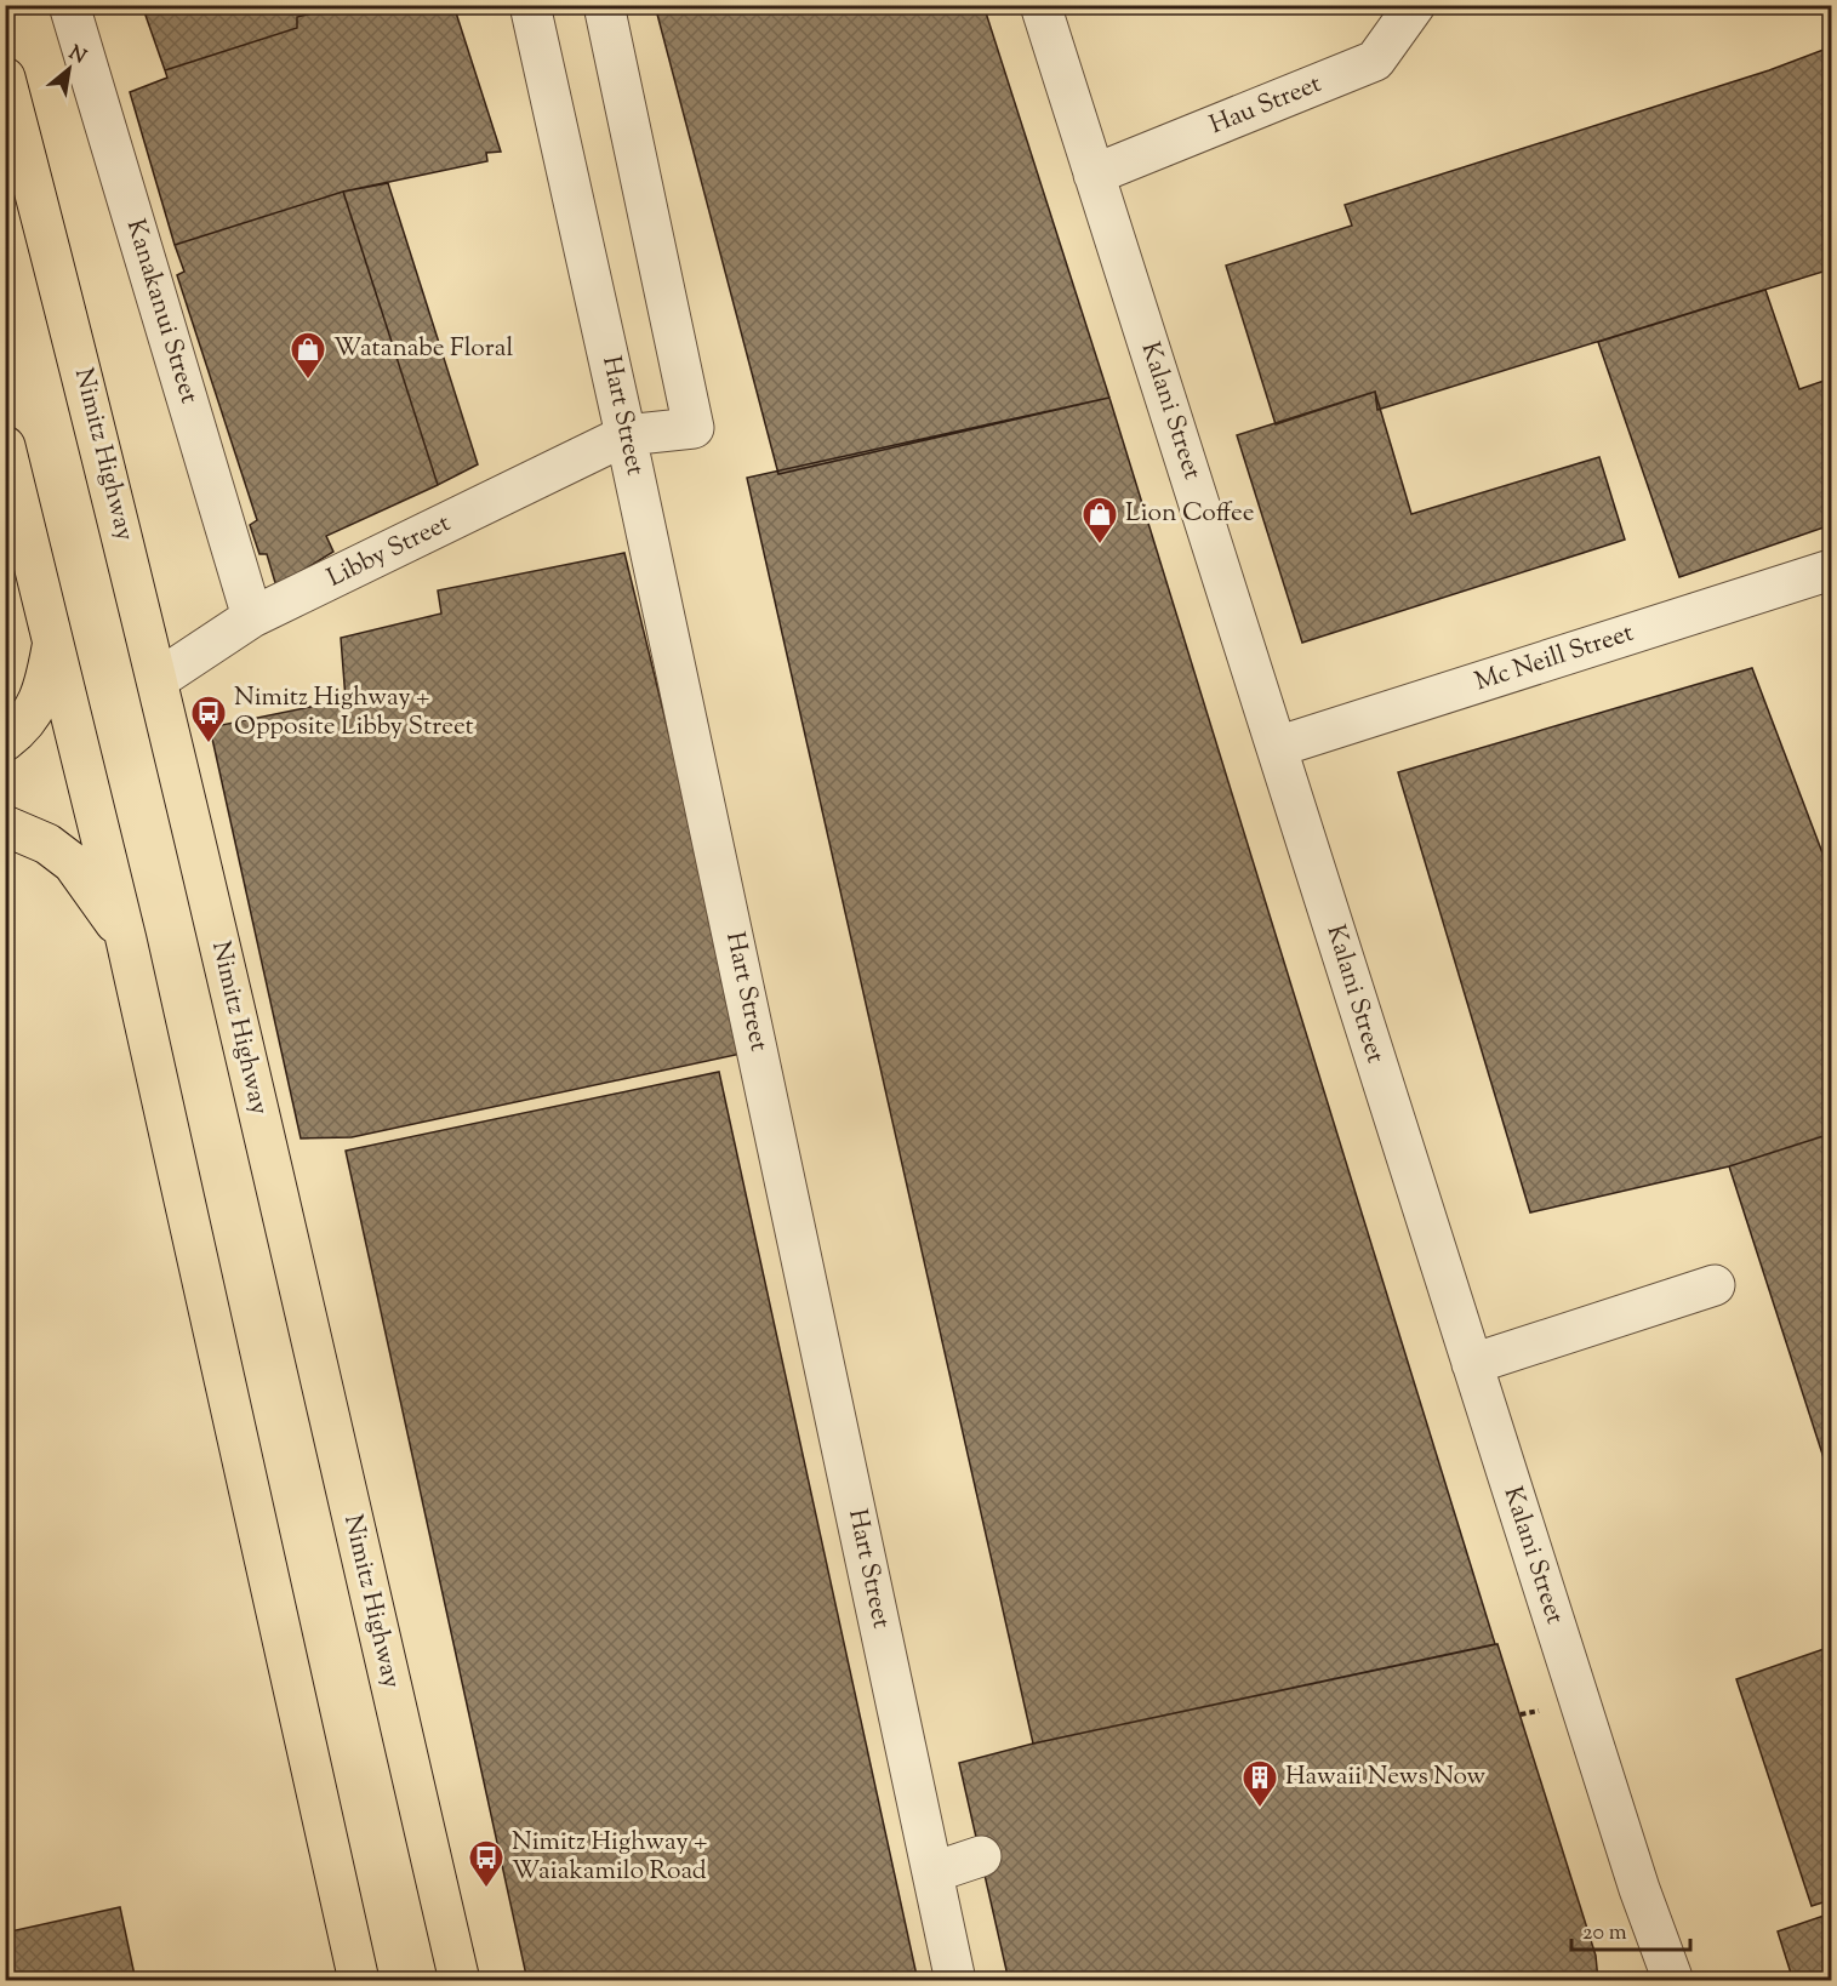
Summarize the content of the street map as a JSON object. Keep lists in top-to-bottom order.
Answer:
{
  "streets": {
    "main road": ["Nimitz Highway"],
    "street": [
      "Hau Street",
      "Kanakanui Street",
      "Kalani Street",
      "Hart Street",
      "Libby Street",
      "Mc Neill Street"
    ]
  },
  "crossings": [
    ["Hau Street", "Kalani Street"],
    ["Kanakanui Street", "Libby Street"],
    ["Kalani Street", "Mc Neill Street"],
    ["Hart Street", "Libby Street"],
    ["Nimitz Highway", "Libby Street"]
  ],
  "places": {
    "shop": ["Watanabe Floral", "Lion Coffee"],
    "bus stop": ["Nimitz Highway + Opposite Libby Street", "Nimitz Highway + Waiakamilo Road"],
    "building": ["Hawaii News Now"]
  },
  "scale_bar": "20 m",
  "north": "top right"
}
